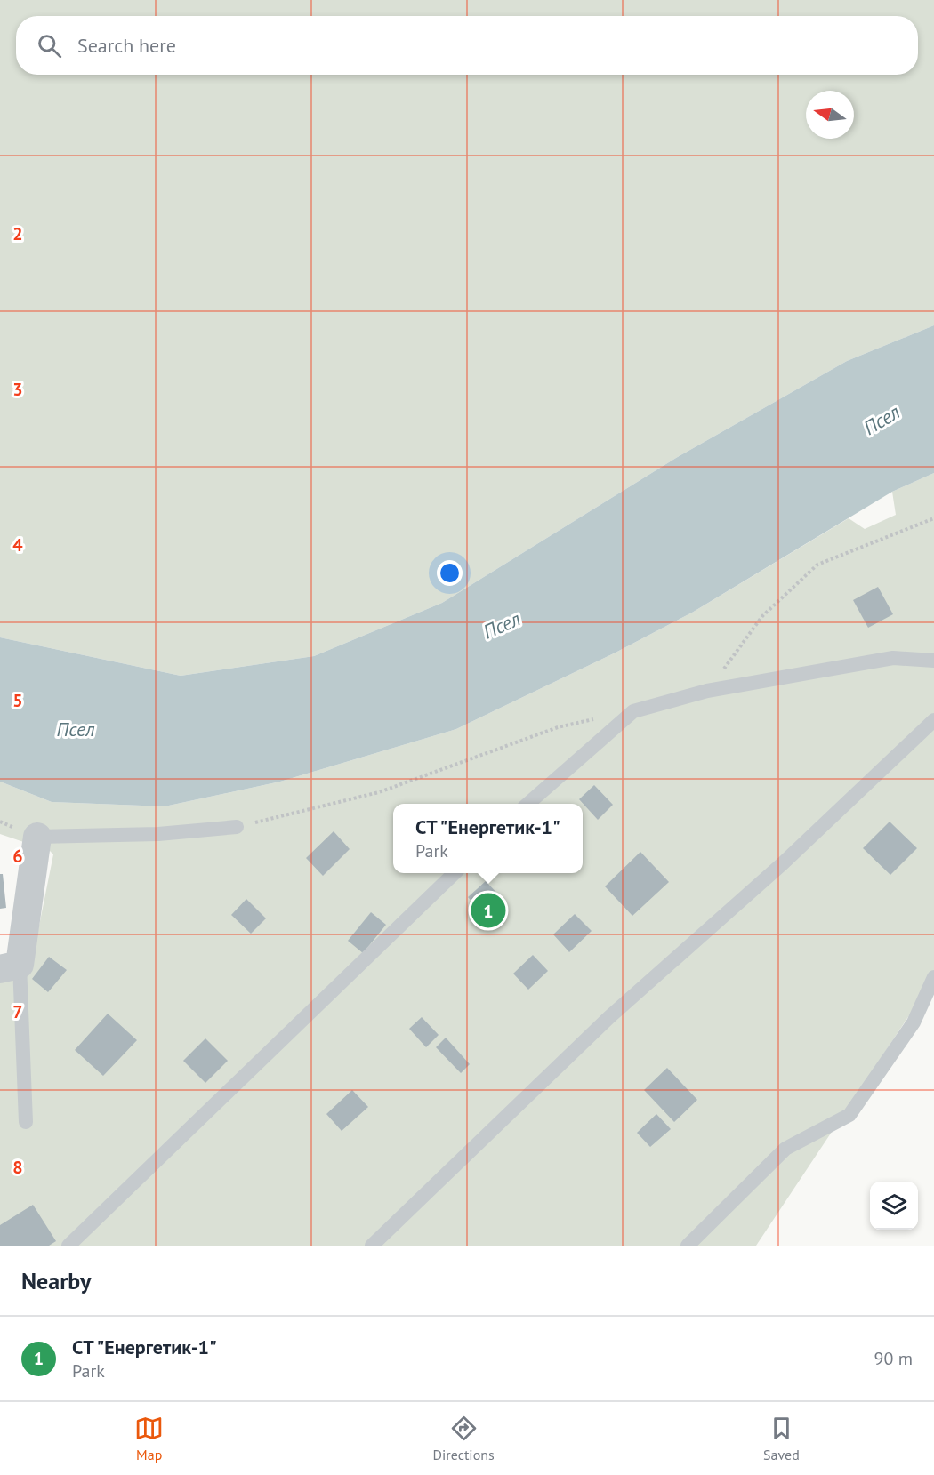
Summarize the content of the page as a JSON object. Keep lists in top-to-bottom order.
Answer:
{
  "water": ["Псел"],
  "north": "left",
  "page": {
    "search": "Search here",
    "popup": ["СТ \"Енергетик-1\"", "Park"],
    "pins": "1",
    "heading": "Nearby",
    "list": [
      {
        "mark": "1",
        "name": "СТ \"Енергетик-1\"",
        "note": "Park",
        "value": "90 m"
      }
    ],
    "nav": ["Map", "Directions", "Saved"]
  },
  "grid": {
    "rows": [
      "2",
      "3",
      "4",
      "5",
      "6",
      "7",
      "8"
    ]
  }
}
